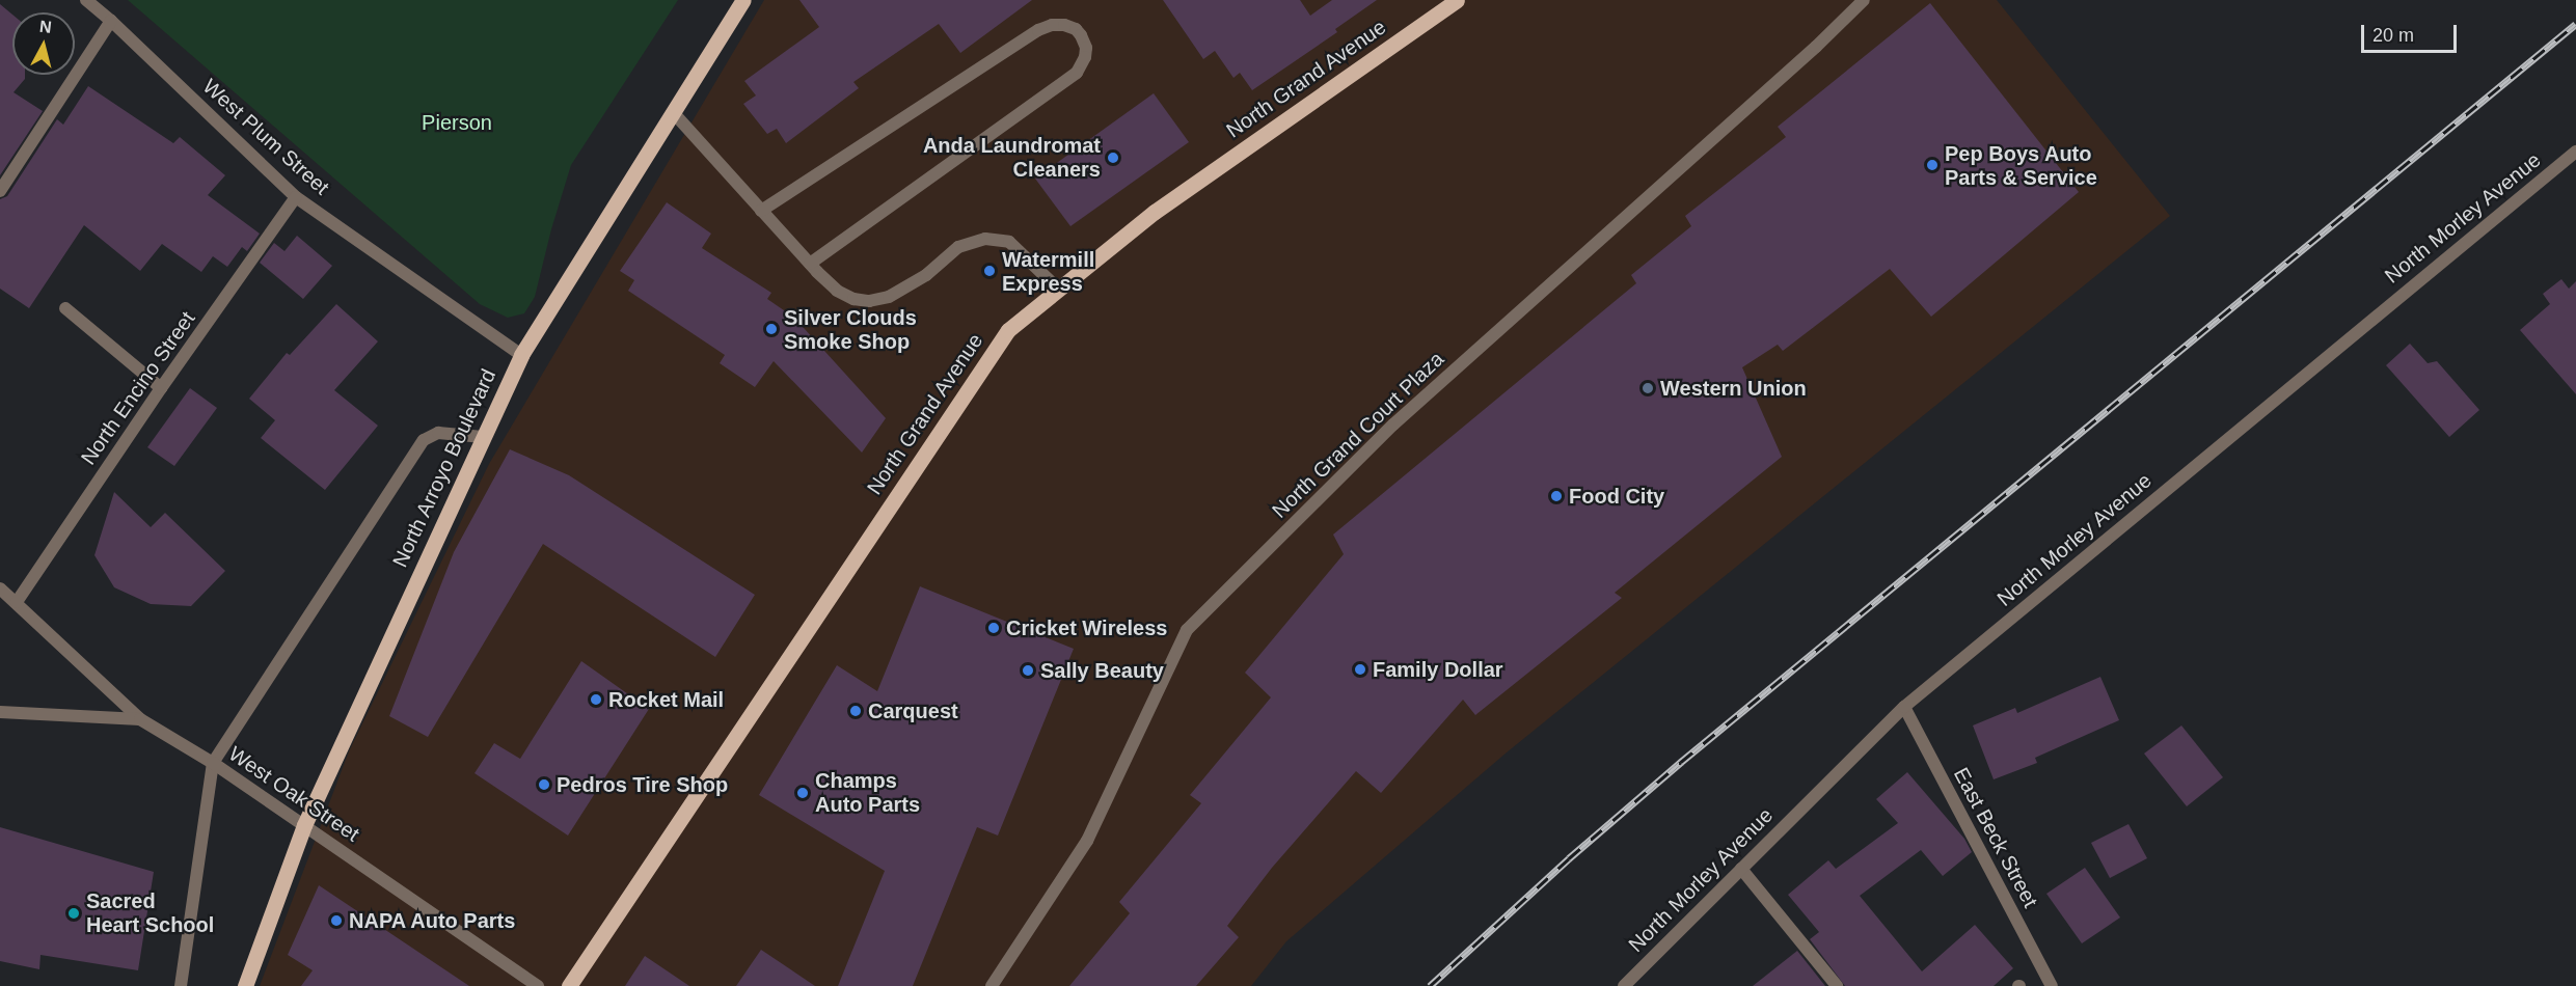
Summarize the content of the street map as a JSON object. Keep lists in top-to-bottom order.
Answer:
{
  "streets": {
    "main road": ["North Grand Avenue", "North Arroyo Boulevard"],
    "street": [
      "West Plum Street",
      "North Morley Avenue",
      "North Encino Street",
      "North Grand Court Plaza",
      "West Oak Street",
      "East Beck Street"
    ]
  },
  "crossings": [
    ["West Plum Street", "North Encino Street"],
    ["West Plum Street", "North Arroyo Boulevard"],
    ["North Morley Avenue", "East Beck Street"],
    ["North Arroyo Boulevard", "West Oak Street"]
  ],
  "parks": ["Pierson"],
  "places": [
    "Anda Laundromat Cleaners",
    "Pep Boys Auto Parts & Service",
    "Watermill Express",
    "Silver Clouds Smoke Shop",
    "Western Union",
    "Food City",
    "Cricket Wireless",
    "Family Dollar",
    "Sally Beauty",
    "Rocket Mail",
    "Carquest",
    "Pedros Tire Shop",
    "Champs Auto Parts",
    "Sacred Heart School",
    "NAPA Auto Parts"
  ],
  "scale_bar": "20 m",
  "north": "top"
}
